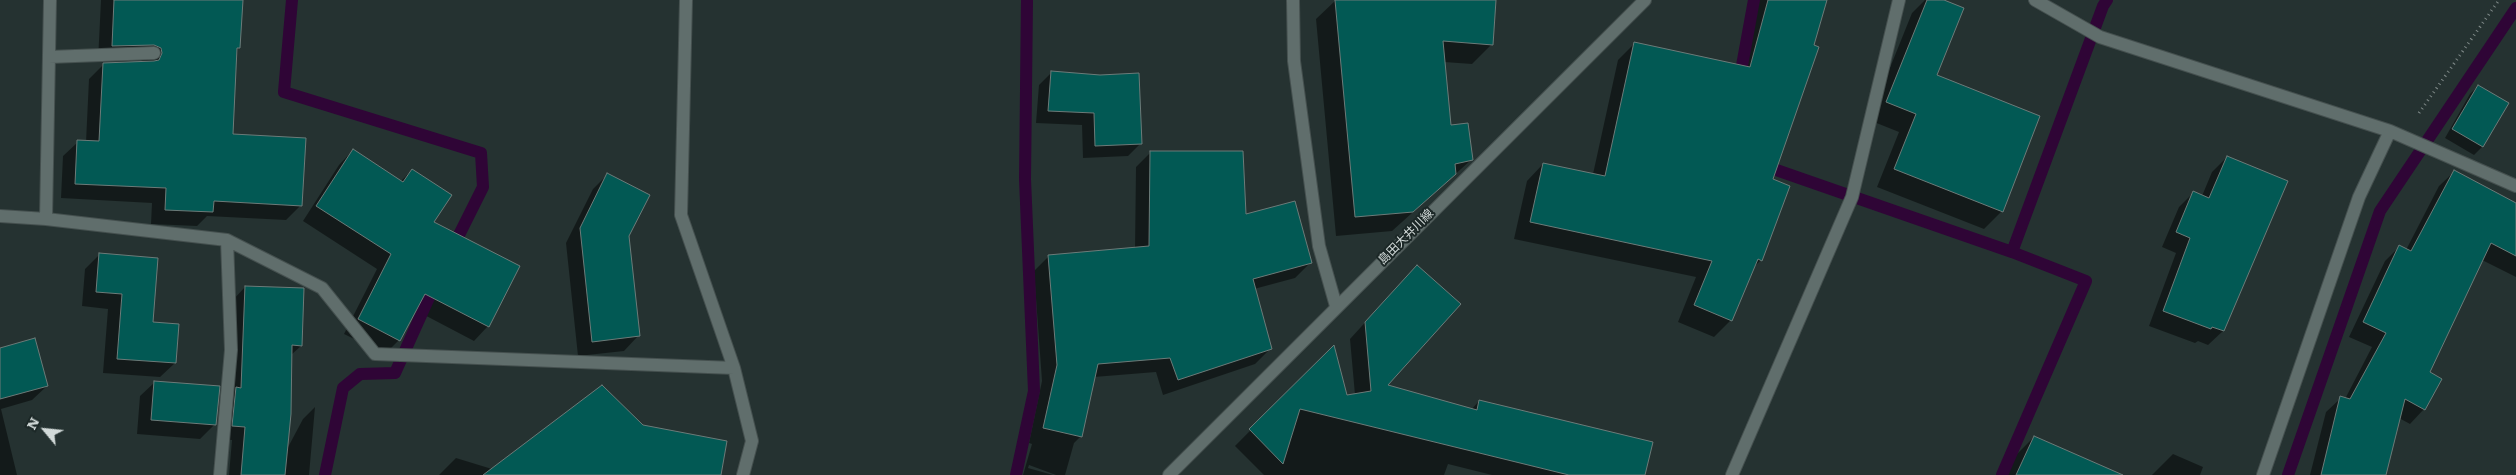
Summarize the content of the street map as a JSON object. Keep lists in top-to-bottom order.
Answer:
{
  "streets": {
    "street": ["島田大井川線"]
  },
  "north": "top left"
}
